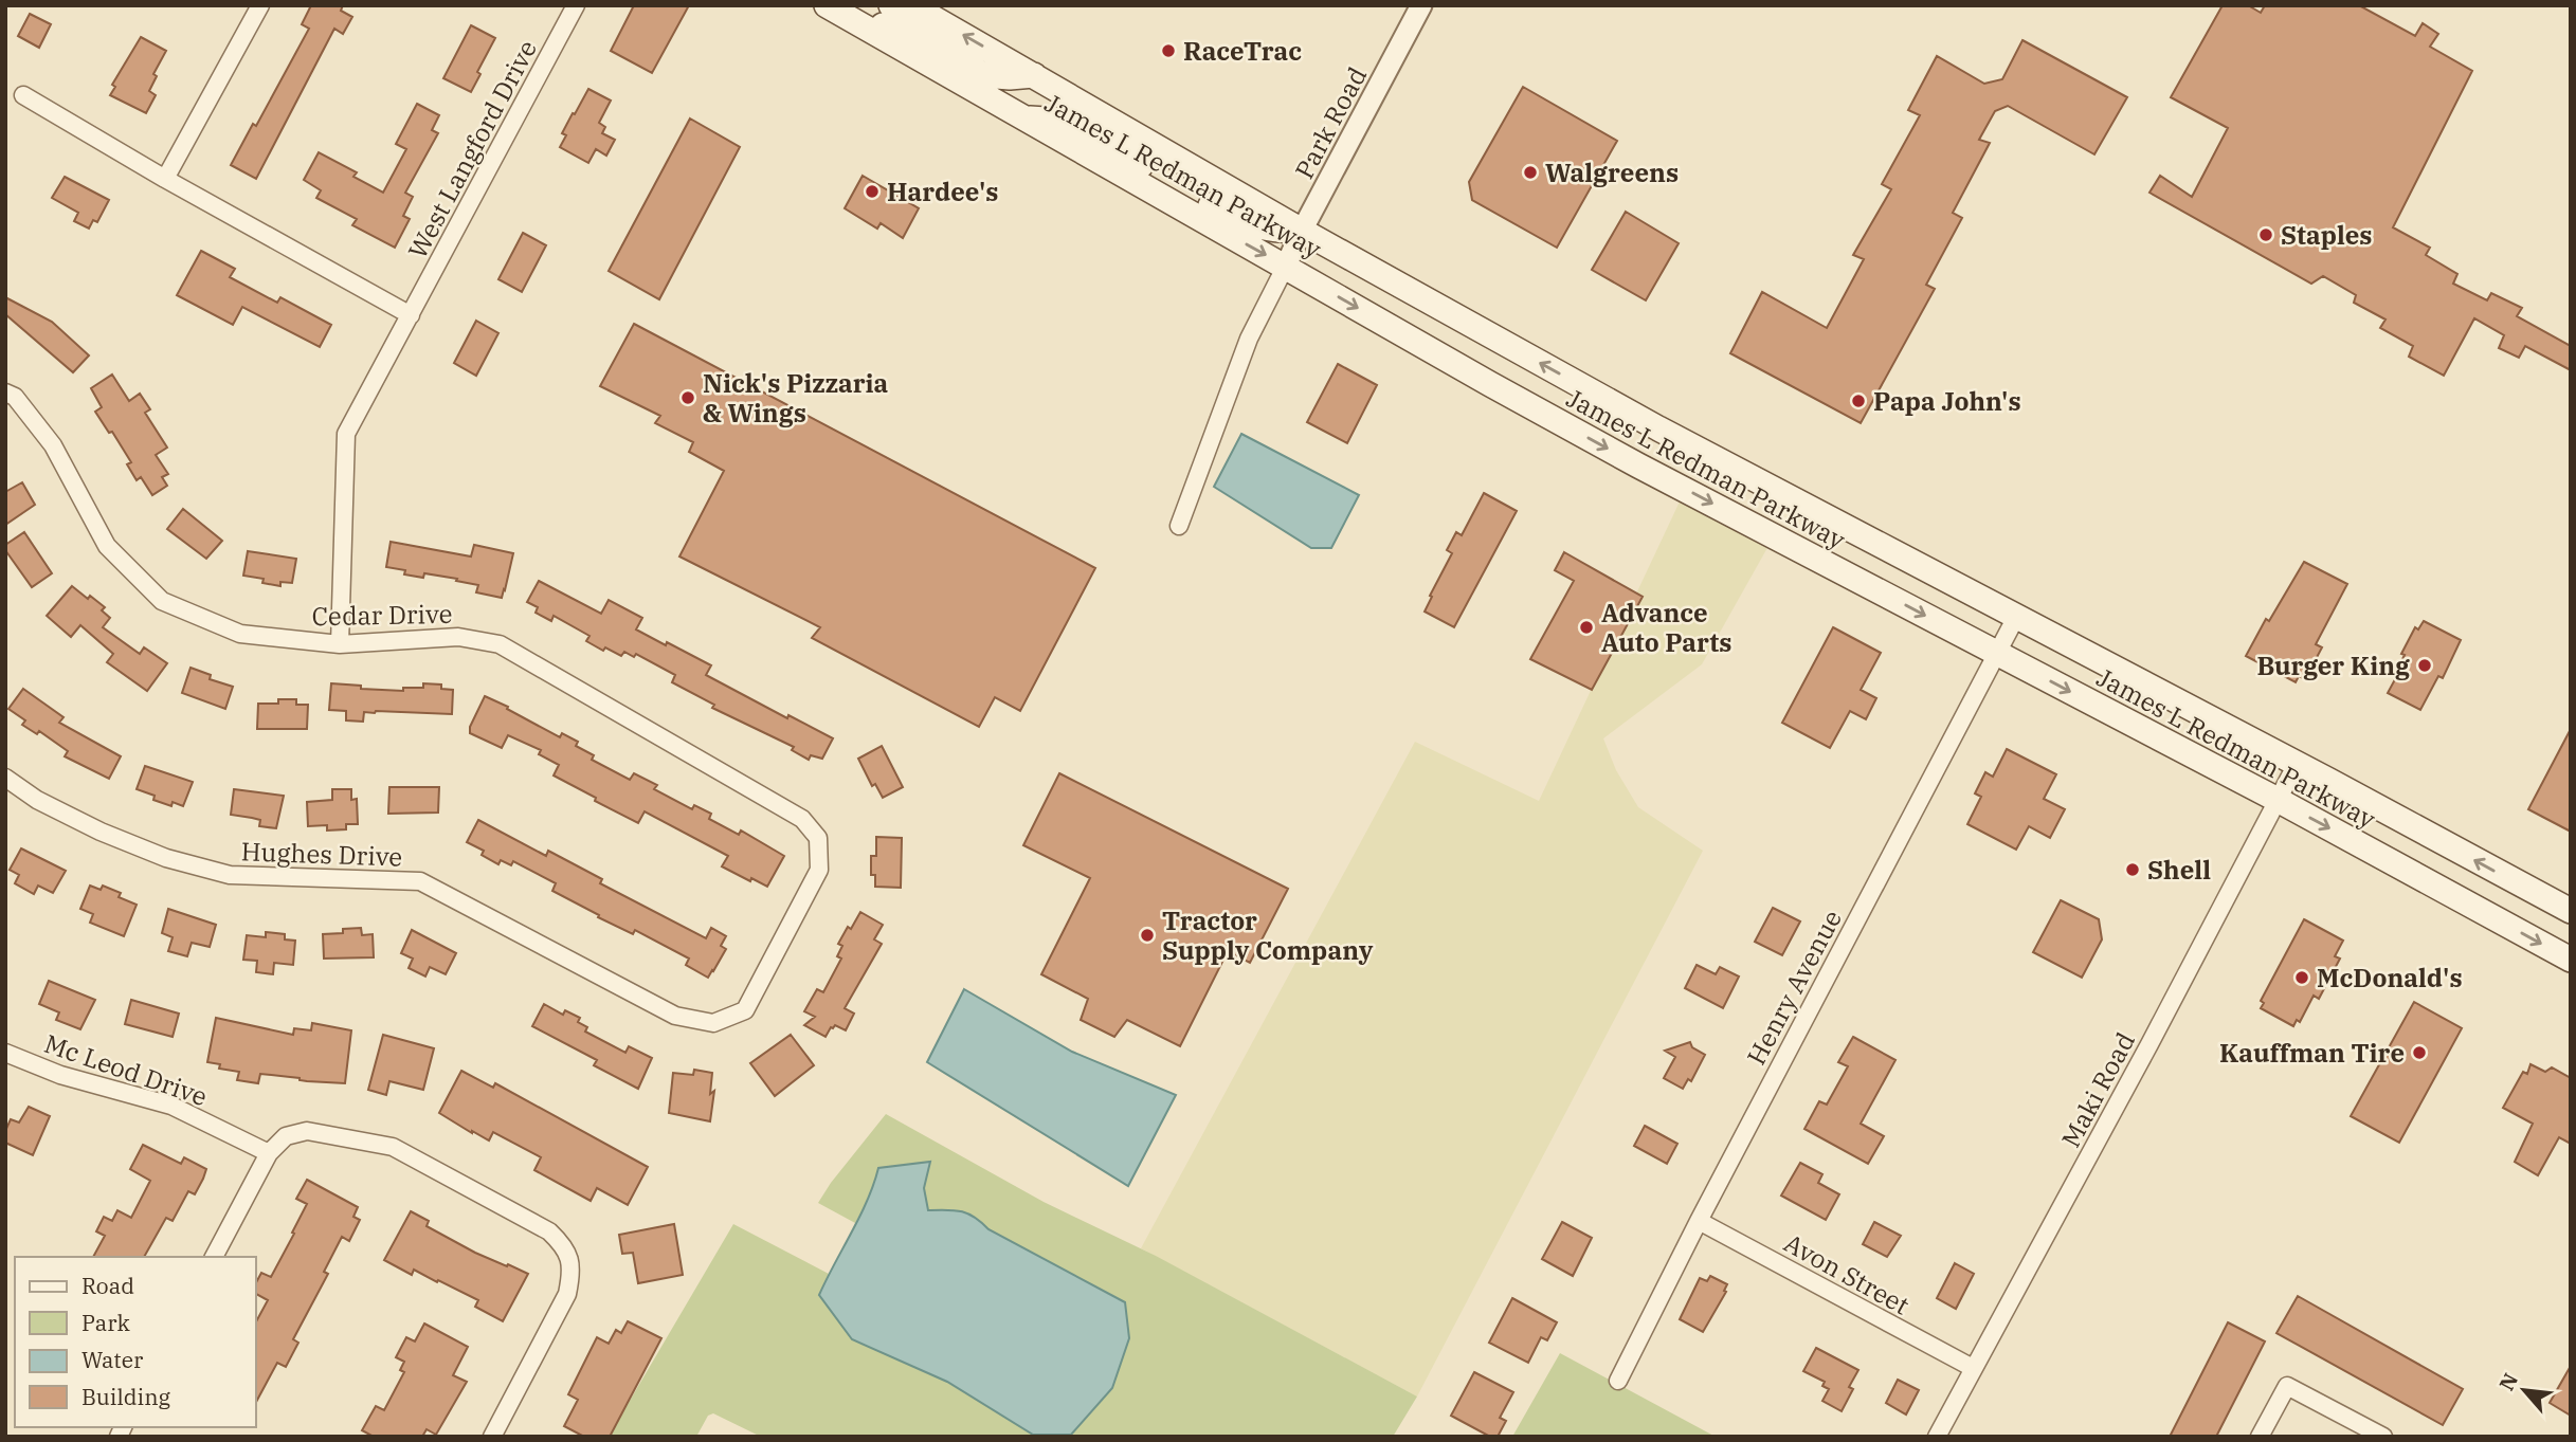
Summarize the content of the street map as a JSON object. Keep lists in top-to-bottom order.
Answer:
{
  "streets": {
    "main road": ["James L Redman Parkway"],
    "street": [
      "Park Road",
      "West Langford Drive",
      "Cedar Drive",
      "Hughes Drive",
      "Henry Avenue",
      "Mc Leod Drive",
      "Maki Road",
      "Avon Street"
    ]
  },
  "crossings": [
    ["Park Road", "James L Redman Parkway"],
    ["West Langford Drive", "Cedar Drive"],
    ["James L Redman Parkway", "Henry Avenue"],
    ["James L Redman Parkway", "Maki Road"],
    ["Cedar Drive", "Hughes Drive"],
    ["Henry Avenue", "Avon Street"],
    ["Maki Road", "Avon Street"]
  ],
  "places": [
    "RaceTrac",
    "Walgreens",
    "Hardee's",
    "Staples",
    "Nick's Pizzaria & Wings",
    "Papa John's",
    "Advance Auto Parts",
    "Burger King",
    "Shell",
    "Tractor Supply Company",
    "McDonald's",
    "Kauffman Tire"
  ],
  "legend": [
    "Road",
    "Park",
    "Water",
    "Building"
  ],
  "north": "top left"
}
